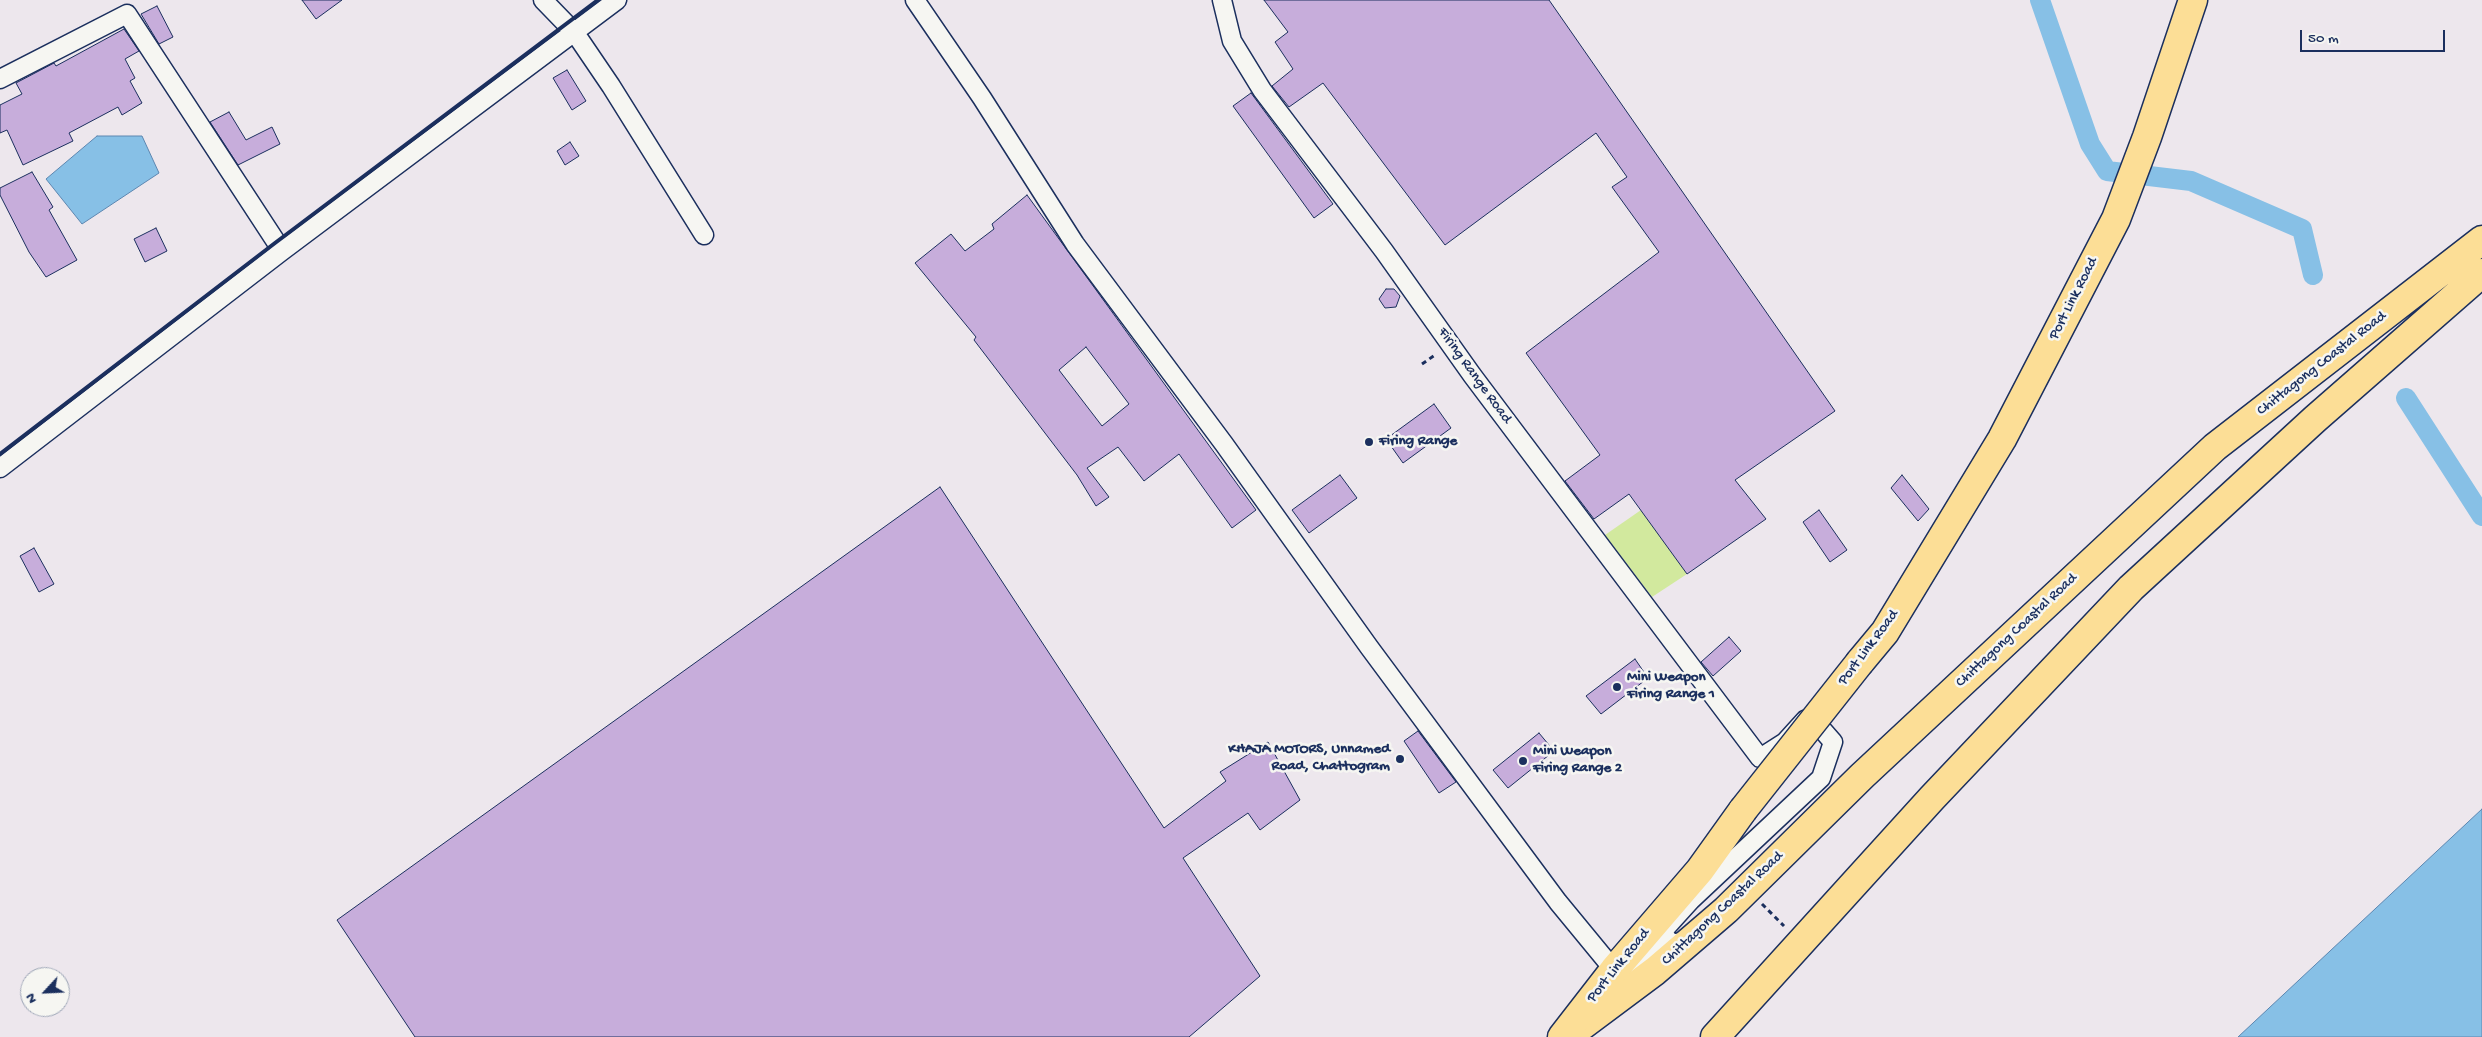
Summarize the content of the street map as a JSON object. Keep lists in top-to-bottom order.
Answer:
{
  "streets": {
    "main road": ["Port Link Road", "Chittagong Coastal Road"],
    "street": ["Firing Range Road"]
  },
  "crossings": [
    ["Port Link Road", "Chittagong Coastal Road"]
  ],
  "places": [
    "Firing Range",
    "Mini Weapon Firing Range 1",
    "KHAJA MOTORS, Unnamed Road, Chattogram",
    "Mini Weapon Firing Range 2"
  ],
  "scale_bar": "50 m",
  "north": "bottom left"
}
